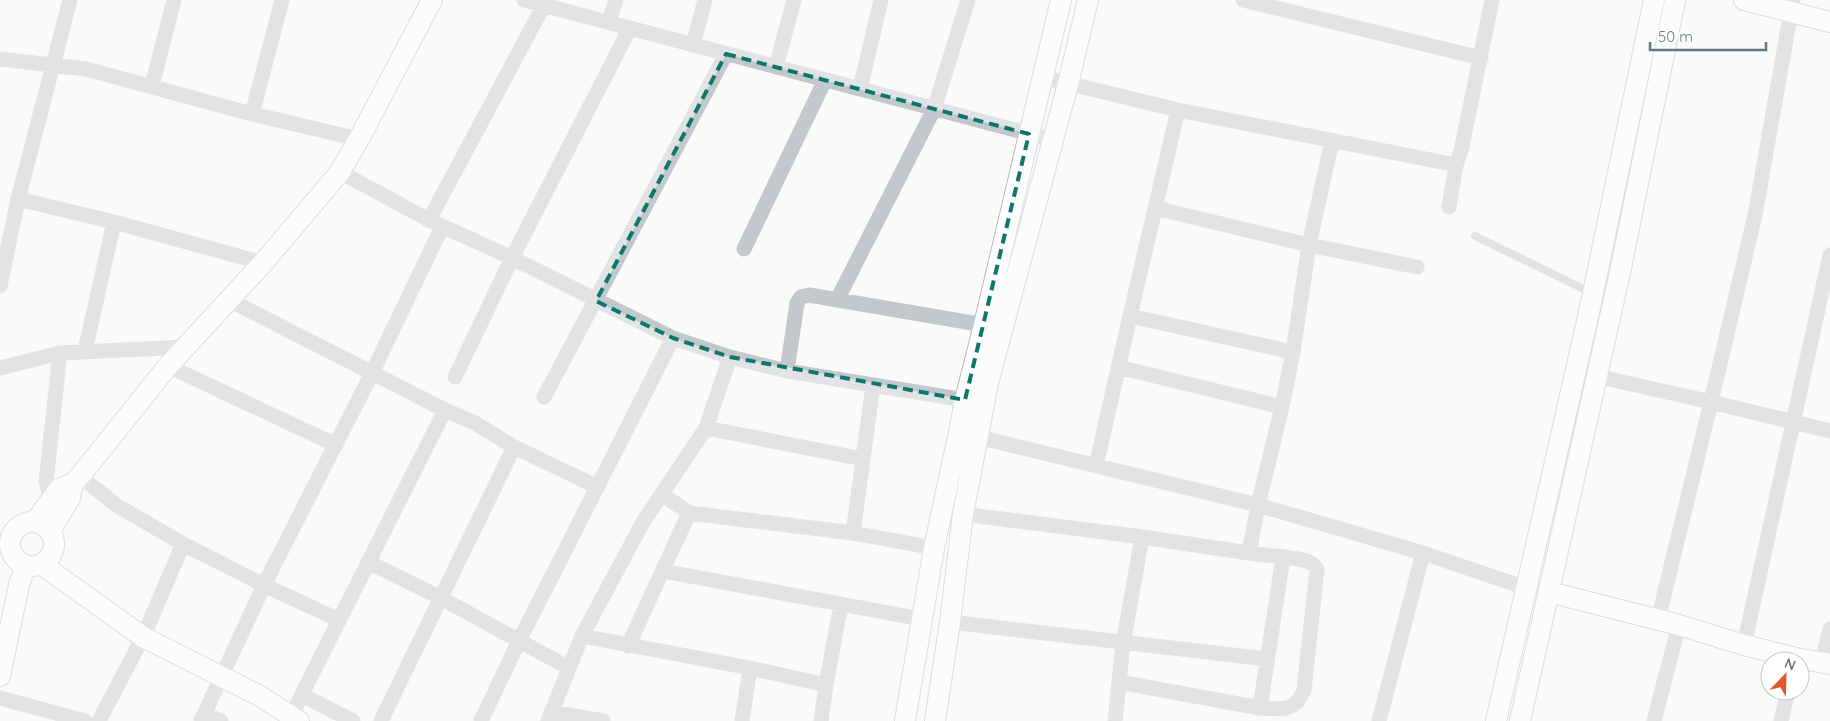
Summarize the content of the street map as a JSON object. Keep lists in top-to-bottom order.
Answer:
{
  "scale_bar": "50 m",
  "north": "top right"
}
